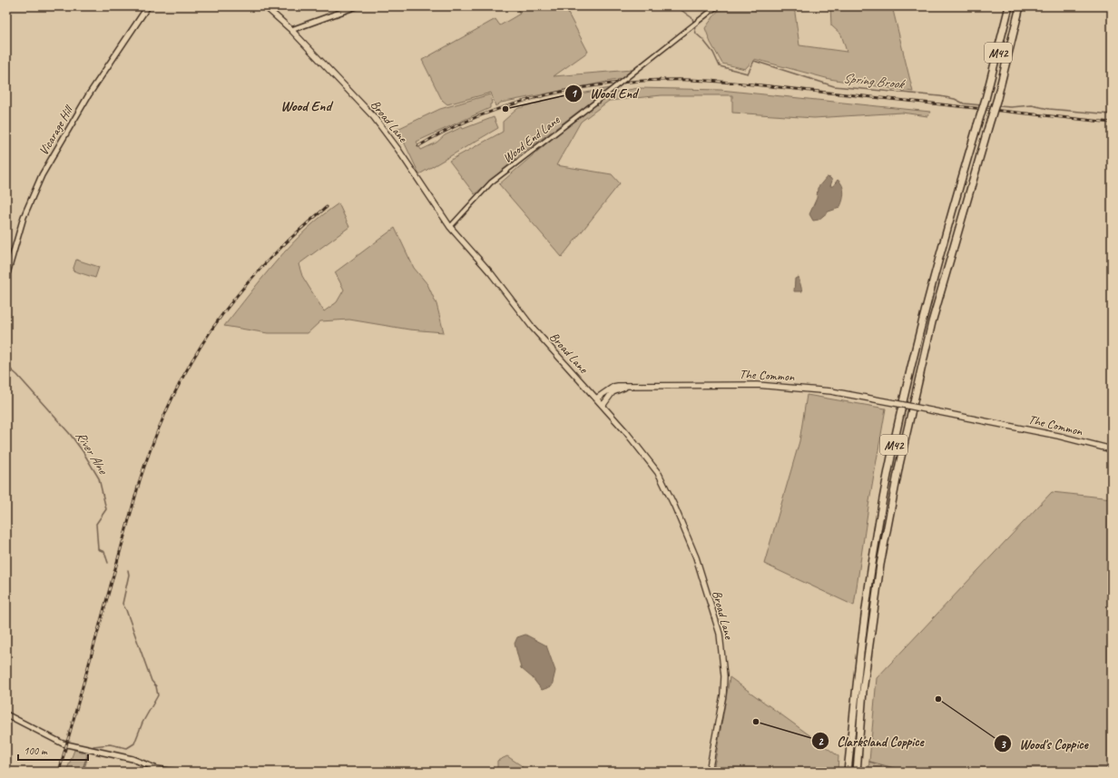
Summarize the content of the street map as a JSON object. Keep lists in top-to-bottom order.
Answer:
{
  "streets": {
    "highway": ["M42"],
    "main road": ["Broad Lane", "The Common"],
    "street": ["Vicarage Hill", "Wood End Lane"]
  },
  "crossings": [
    ["Broad Lane", "Wood End Lane"],
    ["Broad Lane", "The Common"]
  ],
  "districts": ["Wood End"],
  "water": ["Spring Brook", "River Alne"],
  "places": ["Wood End", "Wood's Coppice", "Clarksland Coppice"],
  "scale_bar": "100 m"
}
